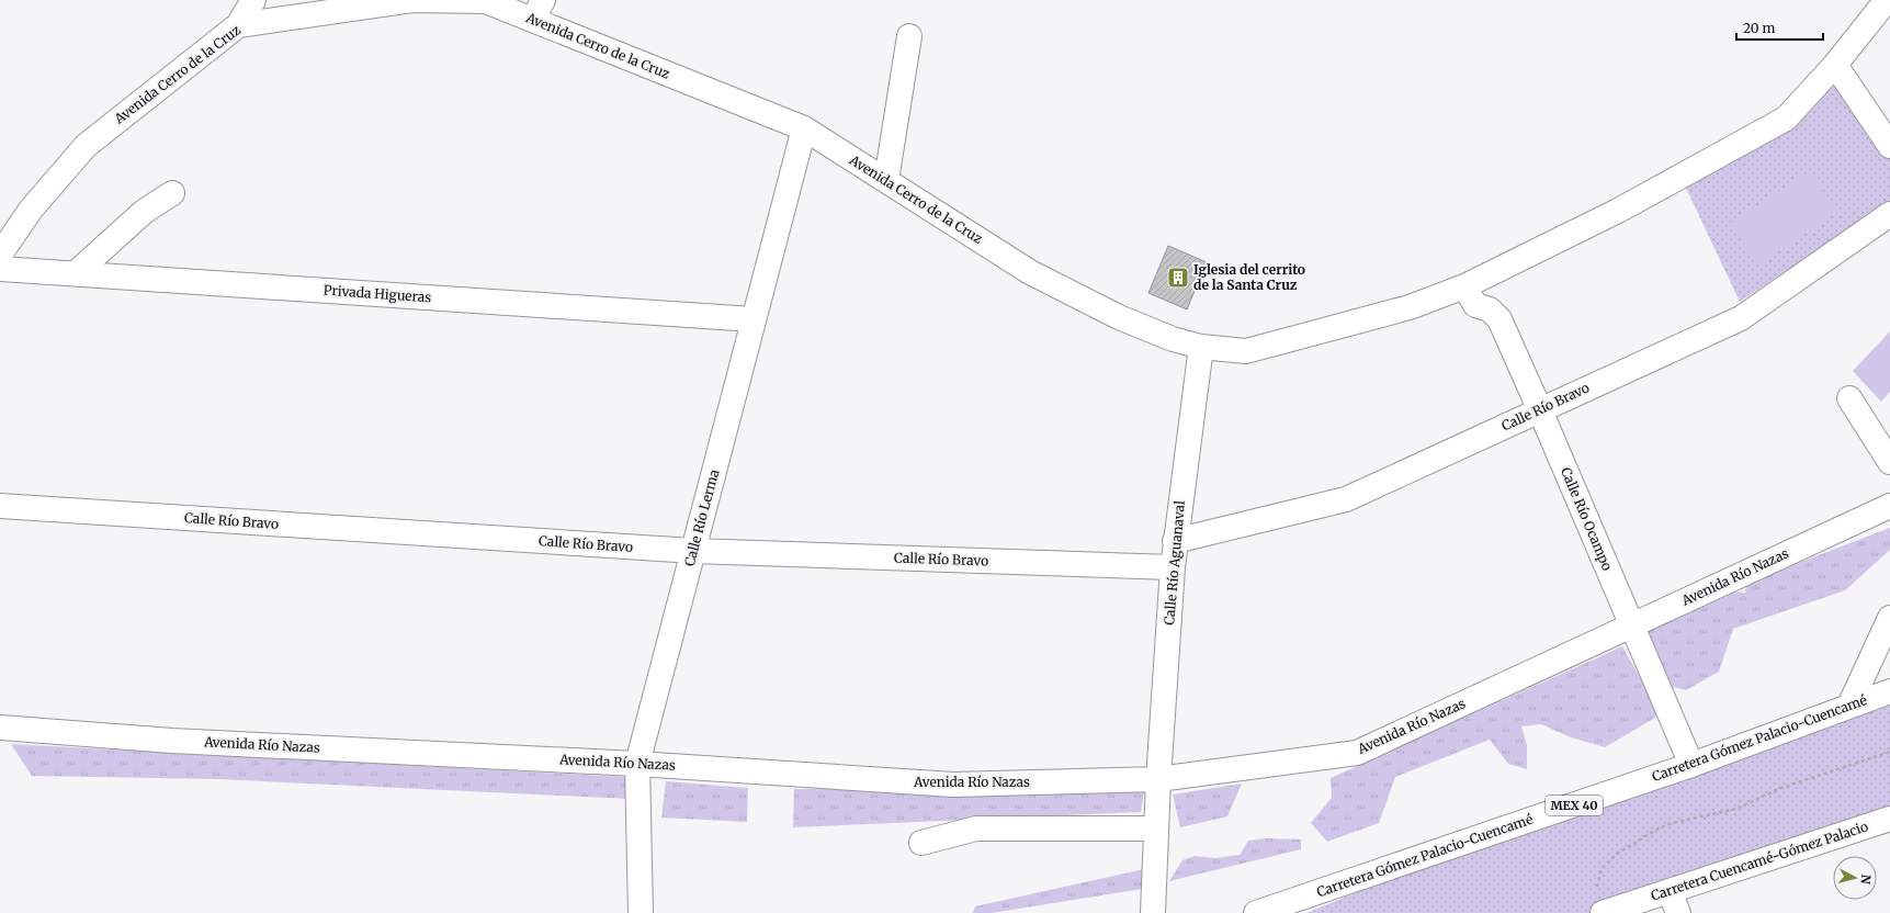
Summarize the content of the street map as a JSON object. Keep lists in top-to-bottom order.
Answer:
{
  "streets": {
    "main road": [
      "Avenida Cerro de la Cruz",
      "Privada Higueras",
      "Calle Río Bravo",
      "Calle Río Lerma",
      "Calle Río Ocampo",
      "Calle Río Aguanaval",
      "Avenida Río Nazas",
      "Carretera Gómez Palacio-Cuencamé",
      "MEX 40",
      "Carretera Cuencamé-Gómez Palacio"
    ]
  },
  "crossings": [
    ["Avenida Cerro de la Cruz", "Calle Río Lerma"],
    ["Avenida Cerro de la Cruz", "Calle Río Ocampo"],
    ["Avenida Cerro de la Cruz", "Calle Río Aguanaval"],
    ["Privada Higueras", "Calle Río Lerma"],
    ["Calle Río Bravo", "Calle Río Lerma"],
    ["Calle Río Bravo", "Calle Río Ocampo"],
    ["Calle Río Bravo", "Calle Río Aguanaval"],
    ["Calle Río Lerma", "Avenida Río Nazas"],
    ["Calle Río Ocampo", "Avenida Río Nazas"],
    ["Calle Río Ocampo", "Carretera Gómez Palacio-Cuencamé"],
    ["Calle Río Aguanaval", "Avenida Río Nazas"]
  ],
  "places": {
    "building": ["Iglesia del cerrito de la Santa Cruz"]
  },
  "scale_bar": "20 m",
  "north": "right"
}
